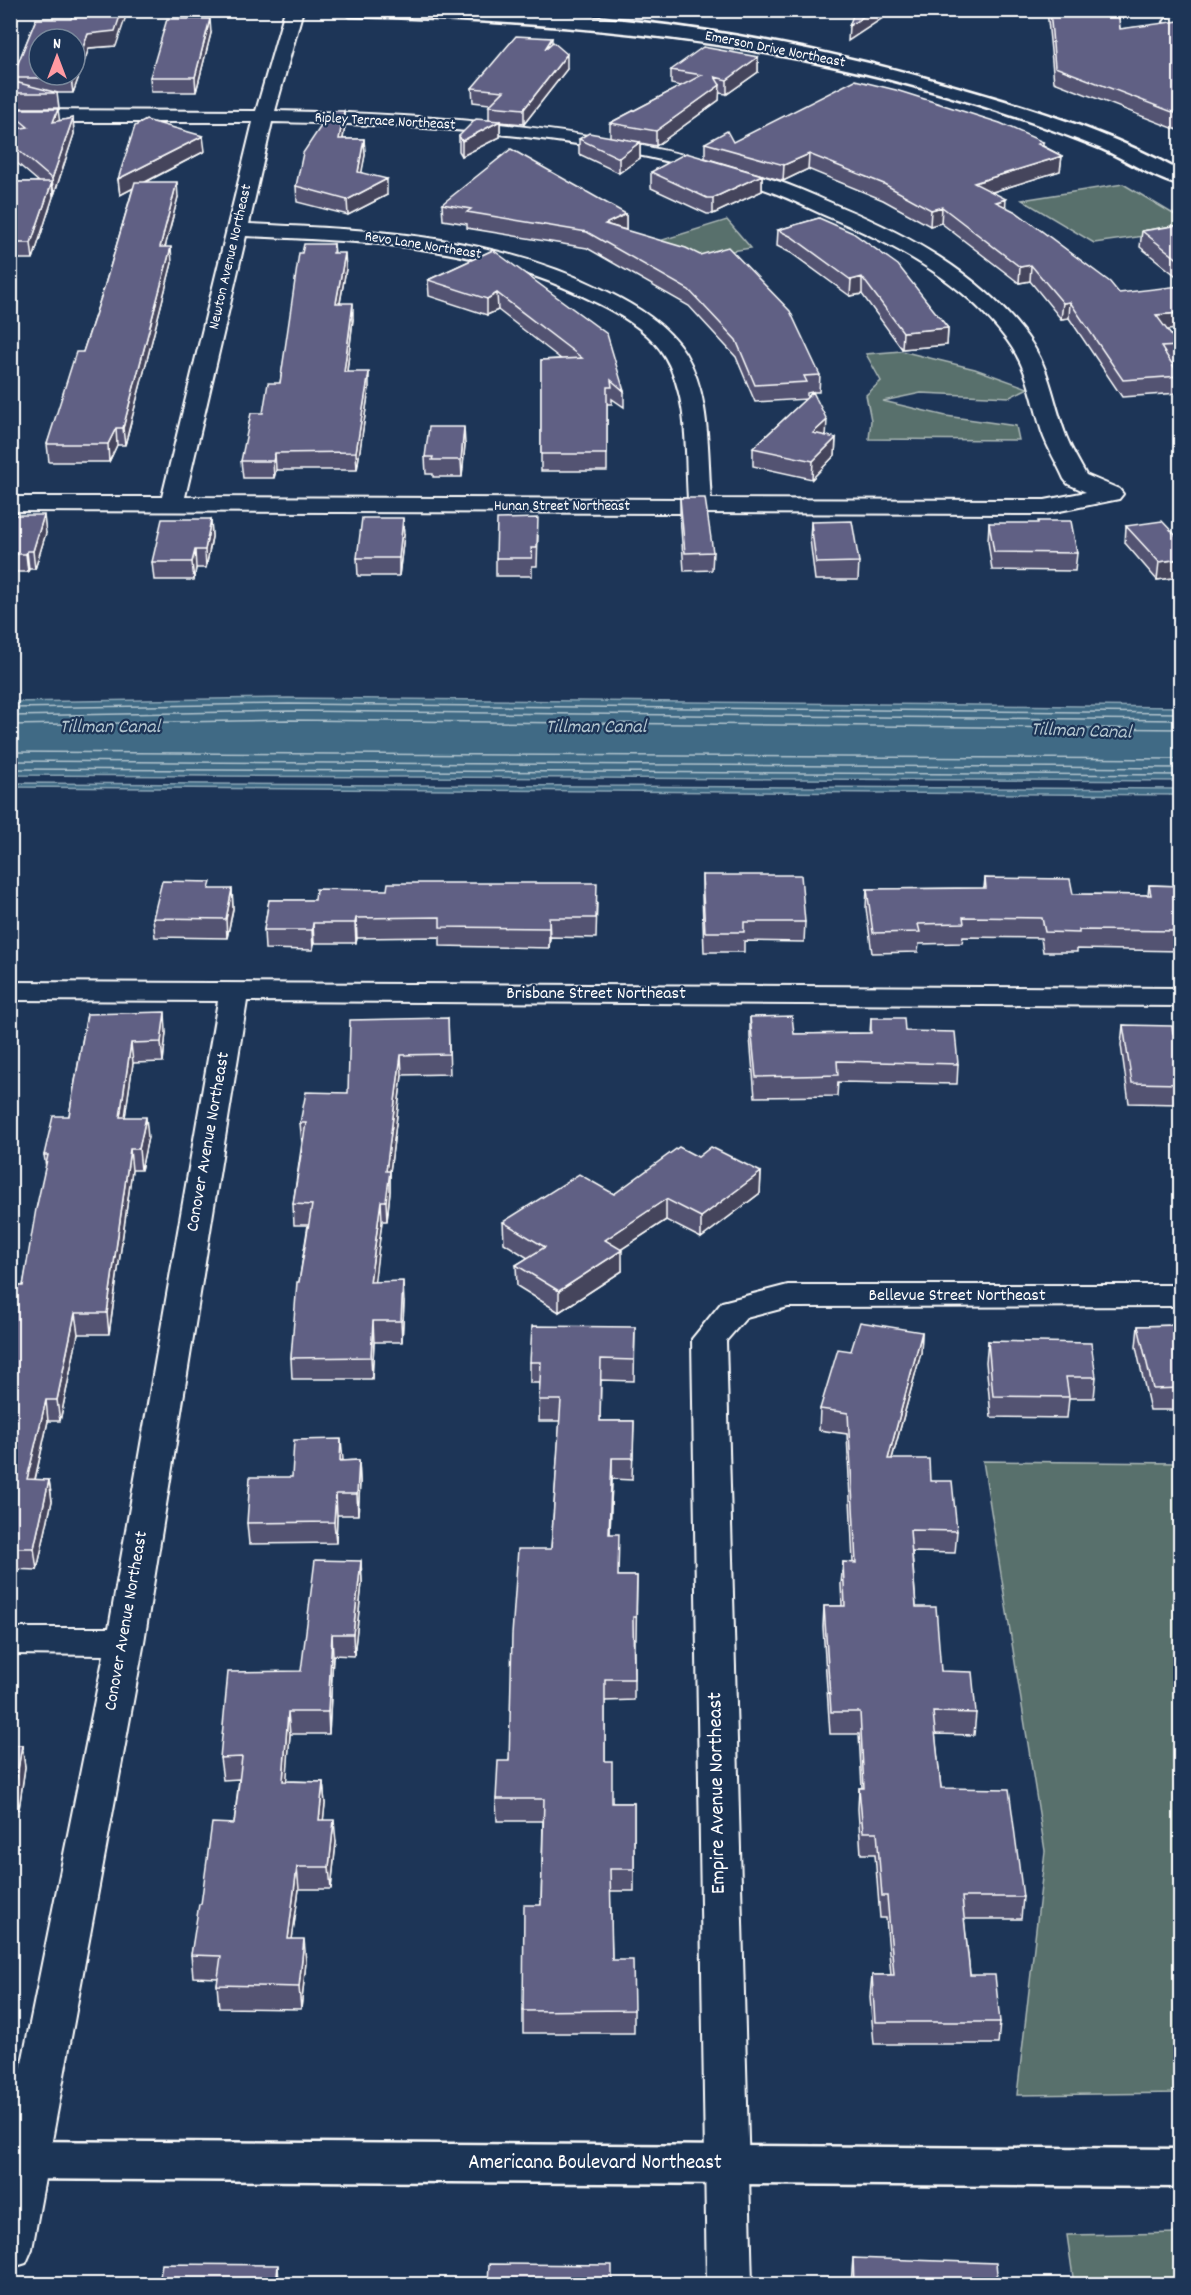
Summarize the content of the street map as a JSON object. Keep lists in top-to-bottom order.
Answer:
{
  "streets": {
    "street": [
      "Emerson Drive Northeast",
      "Ripley Terrace Northeast",
      "Revo Lane Northeast",
      "Newton Avenue Northeast",
      "Hunan Street Northeast",
      "Brisbane Street Northeast",
      "Conover Avenue Northeast",
      "Bellevue Street Northeast",
      "Empire Avenue Northeast",
      "Americana Boulevard Northeast"
    ]
  },
  "crossings": [
    ["Ripley Terrace Northeast", "Newton Avenue Northeast"],
    ["Ripley Terrace Northeast", "Hunan Street Northeast"],
    ["Revo Lane Northeast", "Newton Avenue Northeast"],
    ["Revo Lane Northeast", "Hunan Street Northeast"],
    ["Newton Avenue Northeast", "Hunan Street Northeast"],
    ["Brisbane Street Northeast", "Conover Avenue Northeast"],
    ["Conover Avenue Northeast", "Americana Boulevard Northeast"],
    ["Bellevue Street Northeast", "Empire Avenue Northeast"],
    ["Empire Avenue Northeast", "Americana Boulevard Northeast"]
  ],
  "water": ["Tillman Canal"],
  "north": "top"
}
